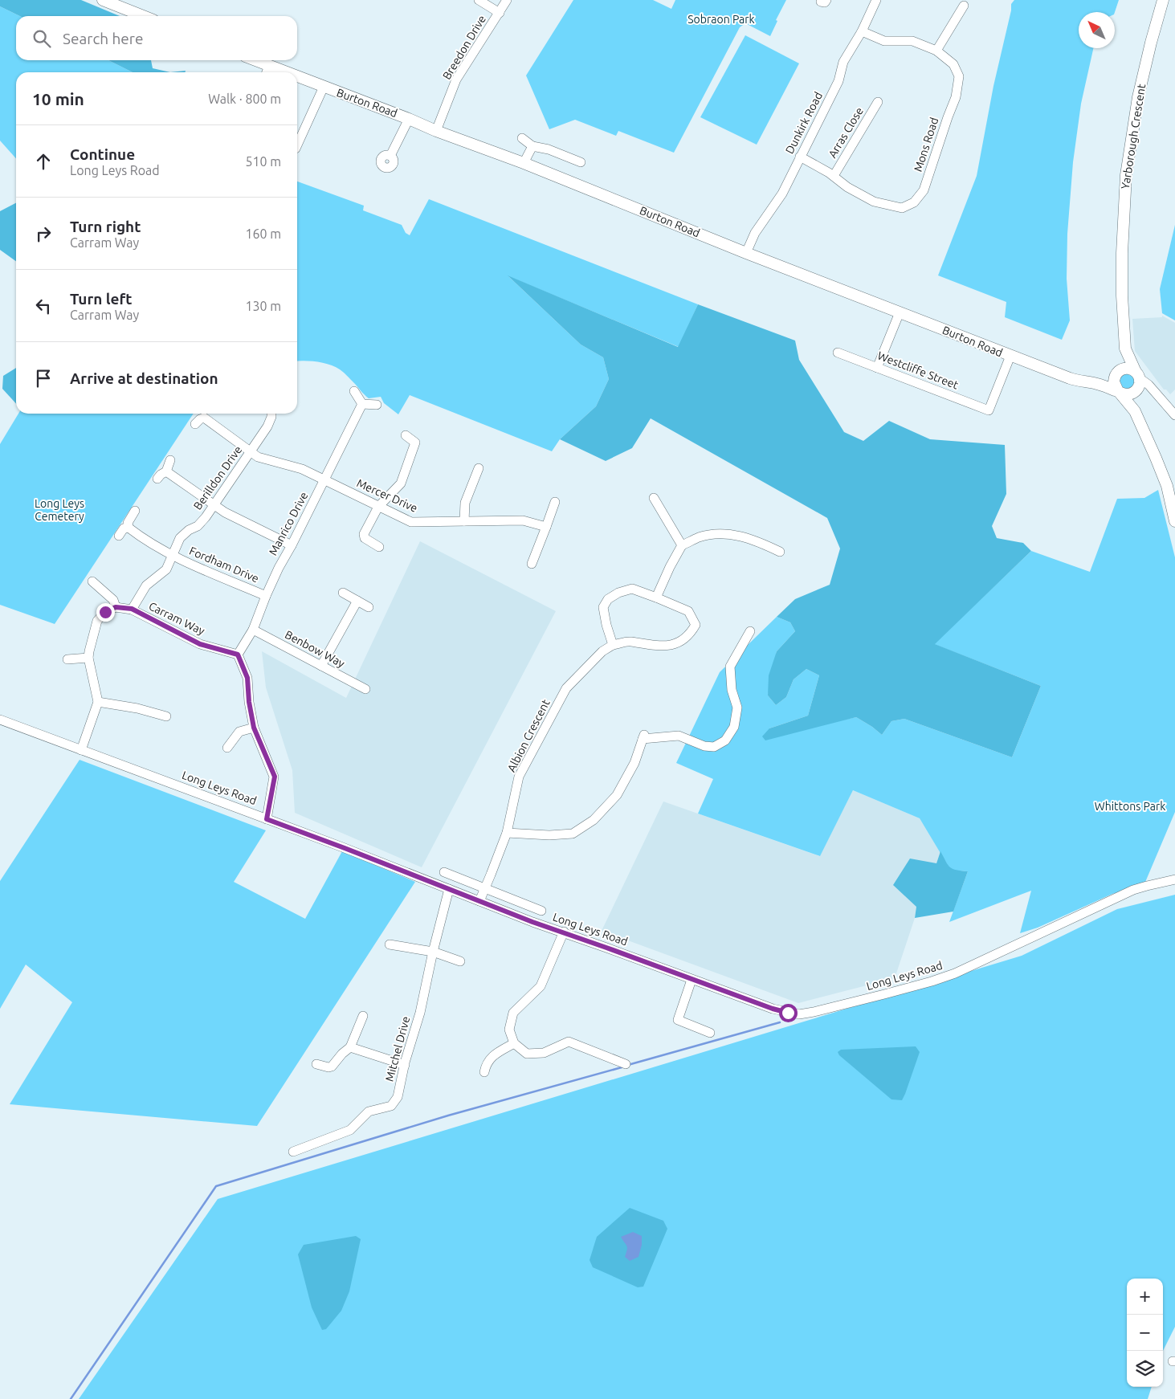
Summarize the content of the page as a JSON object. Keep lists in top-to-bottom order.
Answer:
{
  "streets": {
    "main road": ["Burton Road", "Yarborough Crescent"],
    "street": [
      "Breedon Drive",
      "Dunkirk Road",
      "Arras Close",
      "Mons Road",
      "Westcliffe Street",
      "Berilldon Drive",
      "Mercer Drive",
      "Manrico Drive",
      "Fordham Drive",
      "Carram Way",
      "Benbow Way",
      "Albion Crescent",
      "Long Leys Road",
      "Mitchel Drive"
    ]
  },
  "crossings": [
    ["Breedon Drive", "Burton Road"],
    ["Burton Road", "Dunkirk Road"],
    ["Burton Road", "Westcliffe Street"],
    ["Dunkirk Road", "Mons Road"],
    ["Arras Close", "Mons Road"],
    ["Berilldon Drive", "Mercer Drive"],
    ["Berilldon Drive", "Fordham Drive"],
    ["Berilldon Drive", "Carram Way"],
    ["Mercer Drive", "Manrico Drive"],
    ["Manrico Drive", "Fordham Drive"],
    ["Manrico Drive", "Carram Way"],
    ["Manrico Drive", "Benbow Way"],
    ["Albion Crescent", "Long Leys Road"],
    ["Long Leys Road", "Mitchel Drive"]
  ],
  "parks": ["Sobraon Park", "Long Leys Cemetery", "Whittons Park"],
  "north": "top left",
  "page": {
    "search": "Search here",
    "heading": ["10 min", "Walk · 800 m"],
    "list": [
      ["Continue", "Long Leys Road", "510 m"],
      ["Turn right", "Carram Way", "160 m"],
      ["Turn left", "Carram Way", "130 m"],
      "Arrive at destination"
    ],
    "map_buttons": ["+", "−"]
  }
}
